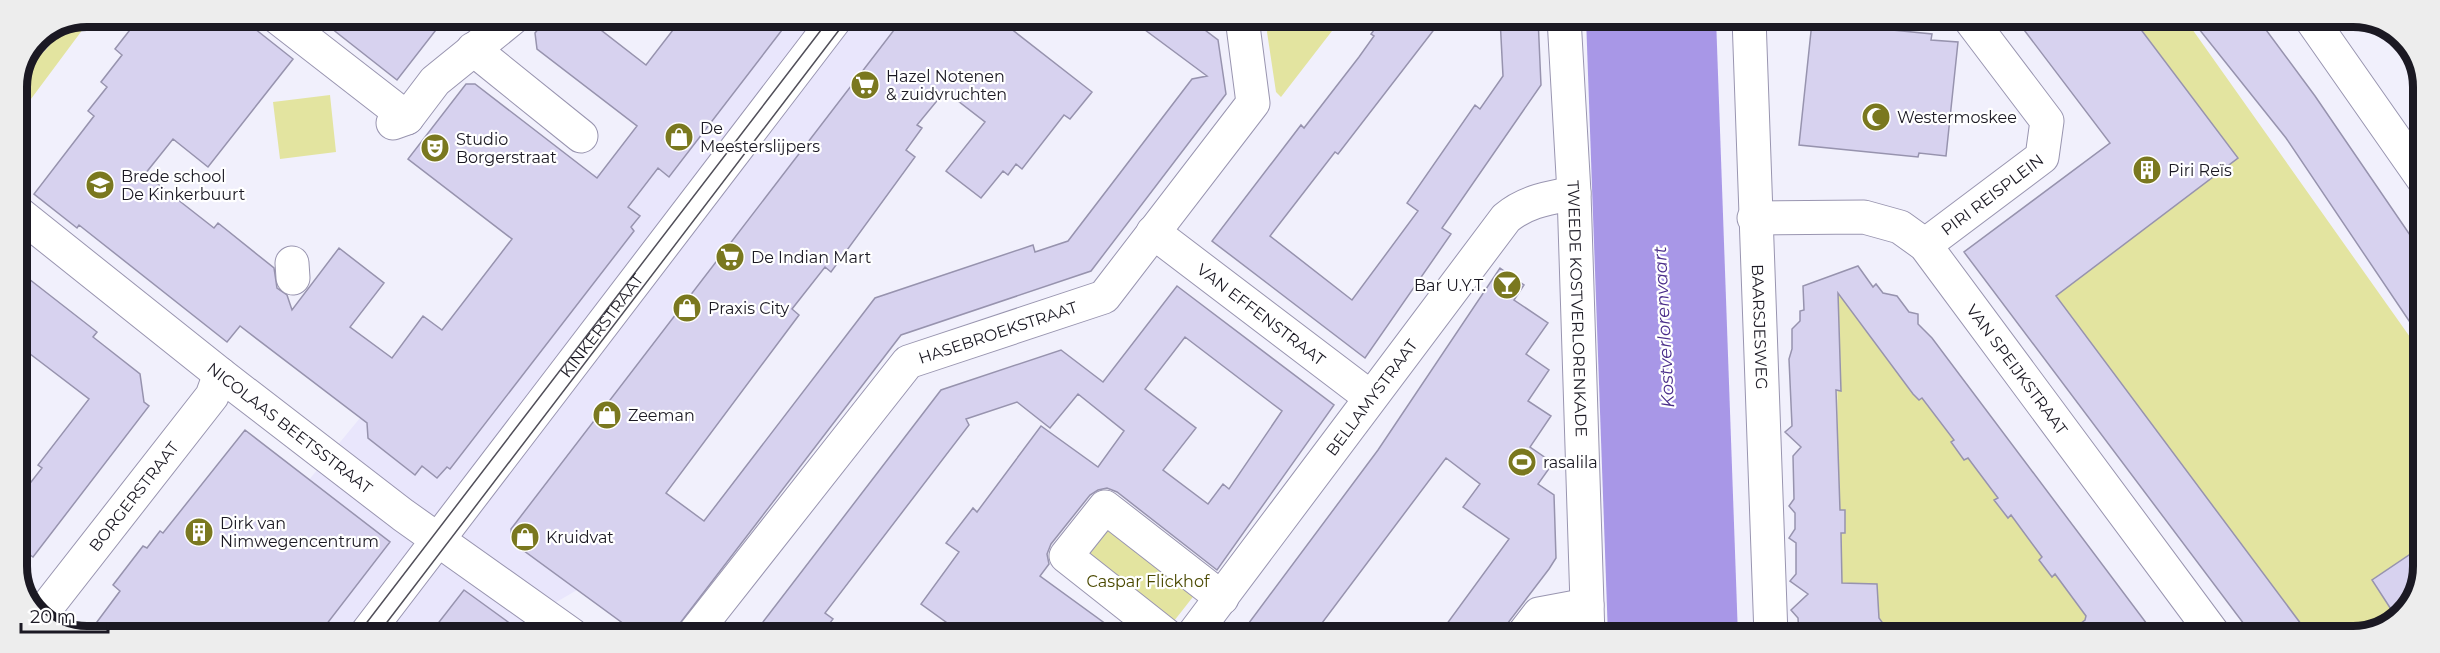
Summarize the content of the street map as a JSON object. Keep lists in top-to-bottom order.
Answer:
{
  "streets": {
    "street": [
      "PIRI REISPLEIN",
      "TWEEDE KOSTVERLORENKADE",
      "VAN EFFENSTRAAT",
      "KINKERSTRAAT",
      "BAARSJESWEG",
      "HASEBROEKSTRAAT",
      "VAN SPEIJKSTRAAT",
      "BELLAMYSTRAAT",
      "NICOLAAS BEETSSTRAAT",
      "BORGERSTRAAT"
    ]
  },
  "crossings": [
    ["PIRI REISPLEIN", "VAN SPEIJKSTRAAT"],
    ["TWEEDE KOSTVERLORENKADE", "BELLAMYSTRAAT"],
    ["VAN EFFENSTRAAT", "HASEBROEKSTRAAT"],
    ["VAN EFFENSTRAAT", "BELLAMYSTRAAT"],
    ["KINKERSTRAAT", "NICOLAAS BEETSSTRAAT"],
    ["BAARSJESWEG", "VAN SPEIJKSTRAAT"],
    ["NICOLAAS BEETSSTRAAT", "BORGERSTRAAT"]
  ],
  "water": ["Kostverlorenvaart"],
  "parks": ["Caspar Flickhof"],
  "places": {
    "supermarket": ["Hazel Notenen & zuidvruchten", "De Indian Mart"],
    "mosque": ["Westermoskee"],
    "shop": [
      "De Meesterslijpers",
      "Praxis City",
      "Zeeman",
      "Kruidvat"
    ],
    "theatre": ["Studio Borgerstraat"],
    "building": ["Piri Reïs", "Dirk van Nimwegencentrum"],
    "school or university": ["Brede school De Kinkerbuurt"],
    "bar": ["Bar U.Y.T."],
    "sports": ["rasalila"]
  },
  "scale_bar": "20 m"
}
